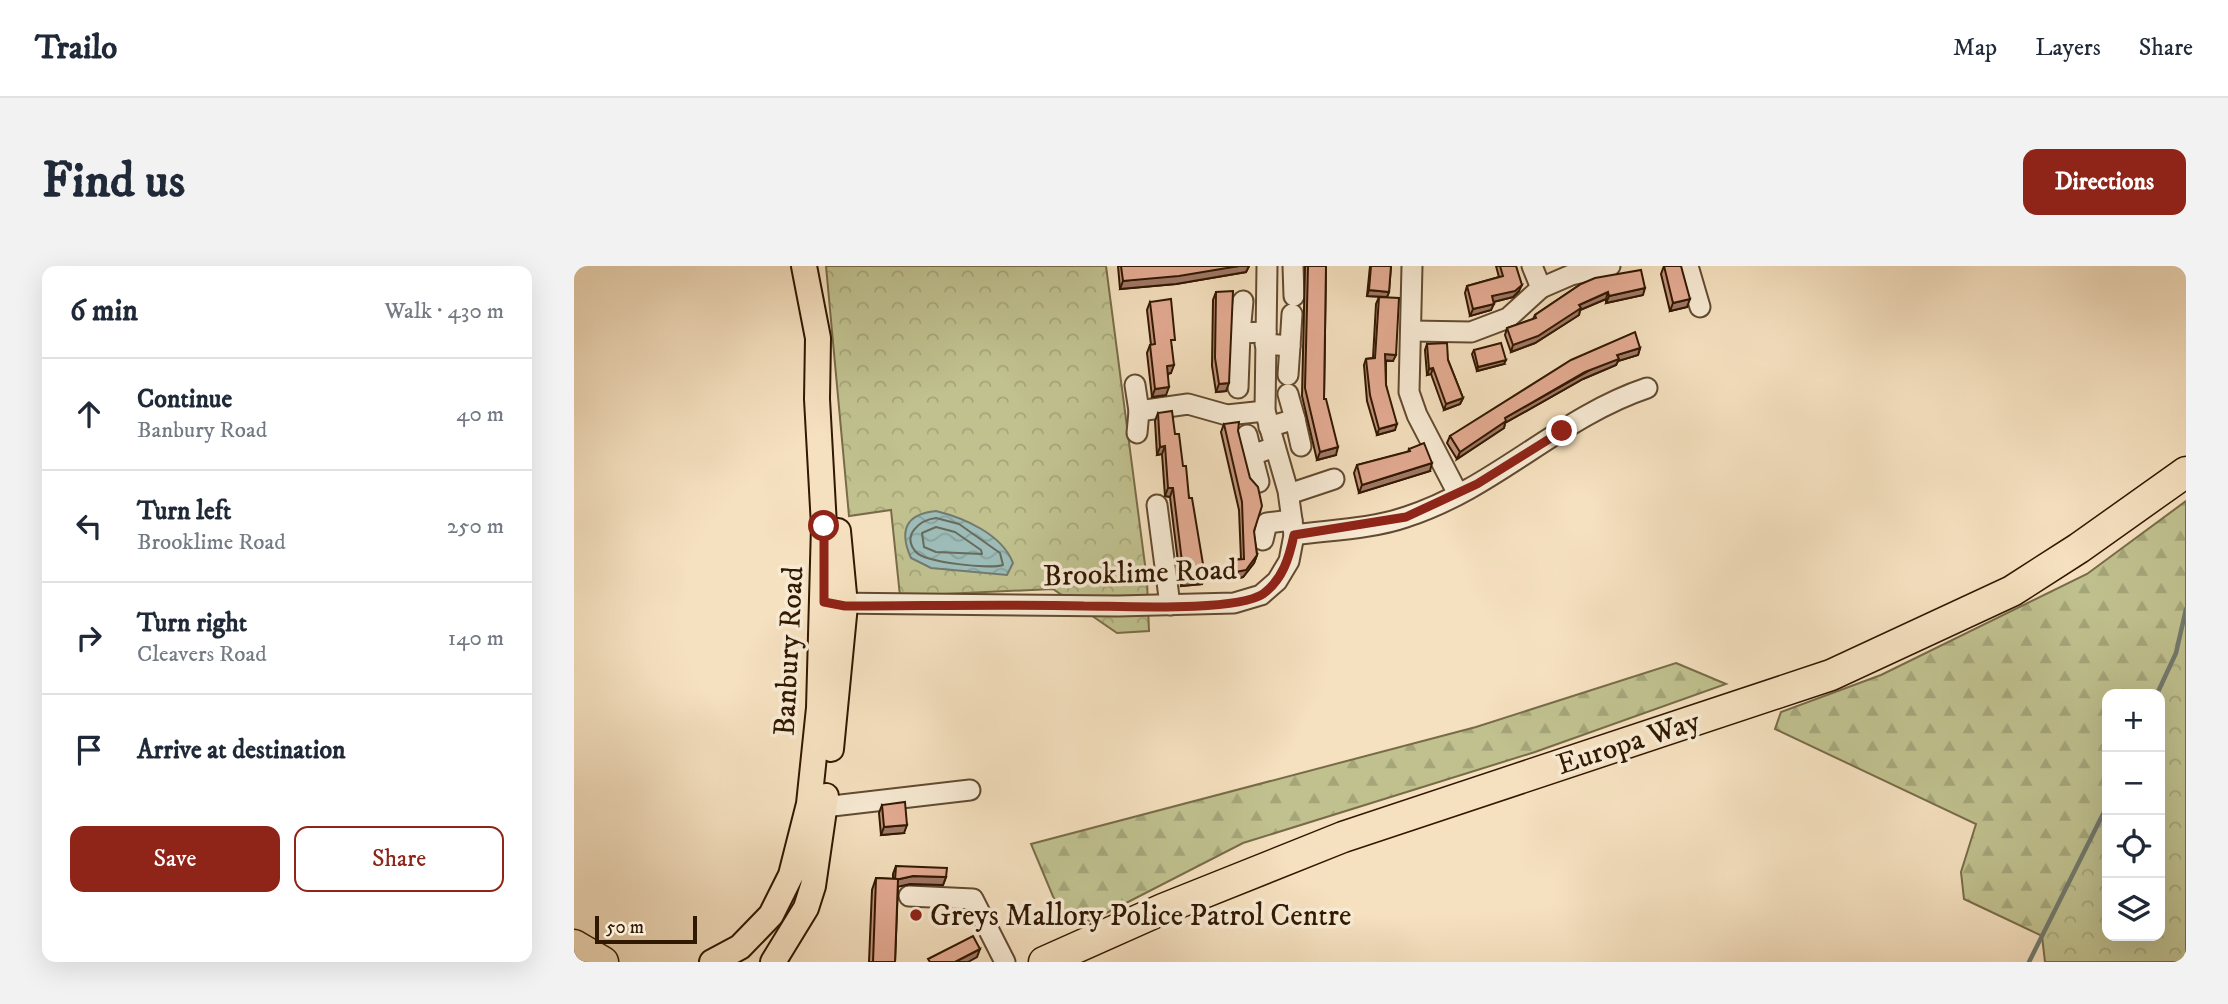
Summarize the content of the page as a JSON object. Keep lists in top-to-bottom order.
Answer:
{
  "streets": {
    "highway": ["Europa Way"],
    "main road": ["Banbury Road"],
    "street": ["Brooklime Road"]
  },
  "crossings": [
    ["Brooklime Road", "Banbury Road"]
  ],
  "places": ["Greys Mallory Police Patrol Centre"],
  "scale_bar": "50 m",
  "page": {
    "header": "Trailo",
    "nav": ["Map", "Layers", "Share"],
    "buttons": [
      "Directions",
      ["Save", "Share"]
    ],
    "title": "Find us",
    "heading": ["6 min", "Walk · 430 m"],
    "list": [
      ["Continue", "Banbury Road", "40 m"],
      ["Turn left", "Brooklime Road", "250 m"],
      ["Turn right", "Cleavers Road", "140 m"],
      "Arrive at destination"
    ],
    "map_buttons": ["+", "−"],
    "scale": "50 m"
  }
}
